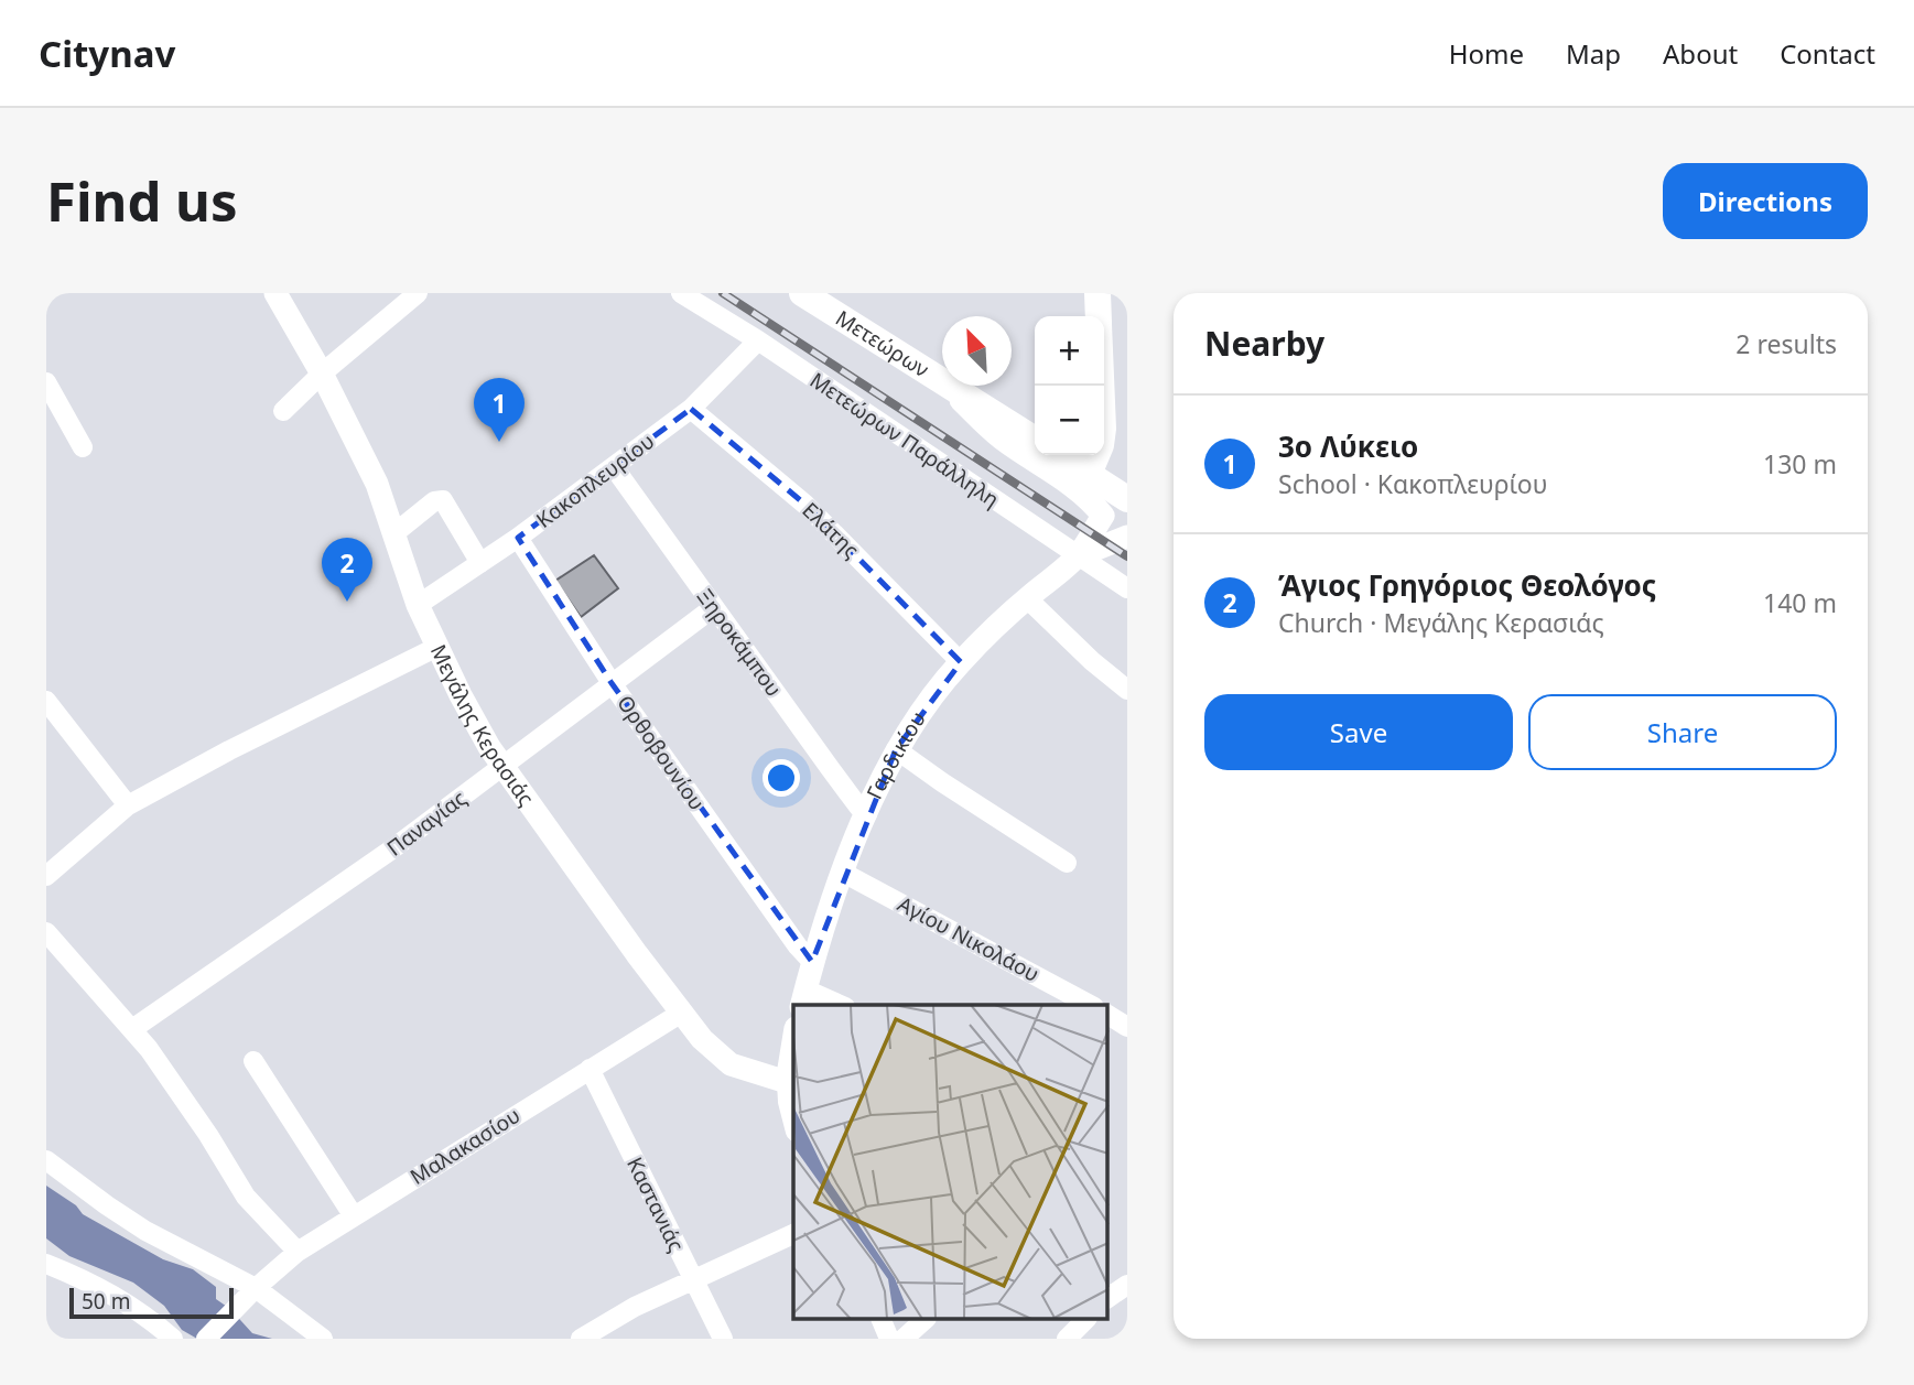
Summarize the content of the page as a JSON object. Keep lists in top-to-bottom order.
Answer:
{
  "streets": {
    "main road": ["Μετεώρων"],
    "street": [
      "Μετεώρων Παράλληλη",
      "Κακοπλευρίου",
      "Ελάτης",
      "Ξηροκάμπου",
      "Μεγάλης Κερασιάς",
      "Ορθοβουνίου",
      "Γαρδικίου",
      "Παναγίας",
      "Αγίου Νικολάου",
      "Μαλακασίου",
      "Καστανιάς"
    ]
  },
  "crossings": [
    ["Μετεώρων Παράλληλη", "Κακοπλευρίου"],
    ["Μετεώρων Παράλληλη", "Γαρδικίου"],
    ["Κακοπλευρίου", "Ελάτης"],
    ["Κακοπλευρίου", "Ξηροκάμπου"],
    ["Κακοπλευρίου", "Μεγάλης Κερασιάς"],
    ["Κακοπλευρίου", "Ορθοβουνίου"],
    ["Ελάτης", "Γαρδικίου"],
    ["Ξηροκάμπου", "Γαρδικίου"],
    ["Ξηροκάμπου", "Παναγίας"],
    ["Μεγάλης Κερασιάς", "Παναγίας"],
    ["Μεγάλης Κερασιάς", "Μαλακασίου"],
    ["Ορθοβουνίου", "Γαρδικίου"],
    ["Ορθοβουνίου", "Παναγίας"],
    ["Γαρδικίου", "Αγίου Νικολάου"],
    ["Μαλακασίου", "Καστανιάς"]
  ],
  "scale_bar": "50 m",
  "north": "top left",
  "page": {
    "header": "Citynav",
    "nav": [
      "Home",
      "Map",
      "About",
      "Contact"
    ],
    "buttons": [
      "Directions",
      ["Save", "Share"]
    ],
    "title": "Find us",
    "heading": ["Nearby", "2 results"],
    "map_buttons": ["+", "−"],
    "pins": ["1", "2"],
    "list": [
      {
        "mark": "1",
        "name": "3ο Λύκειο",
        "note": "School · Κακοπλευρίου",
        "value": "130 m"
      },
      {
        "mark": "2",
        "name": "Άγιος Γρηγόριος Θεολόγος",
        "note": "Church · Μεγάλης Κερασιάς",
        "value": "140 m"
      }
    ],
    "scale": "50 m"
  }
}
